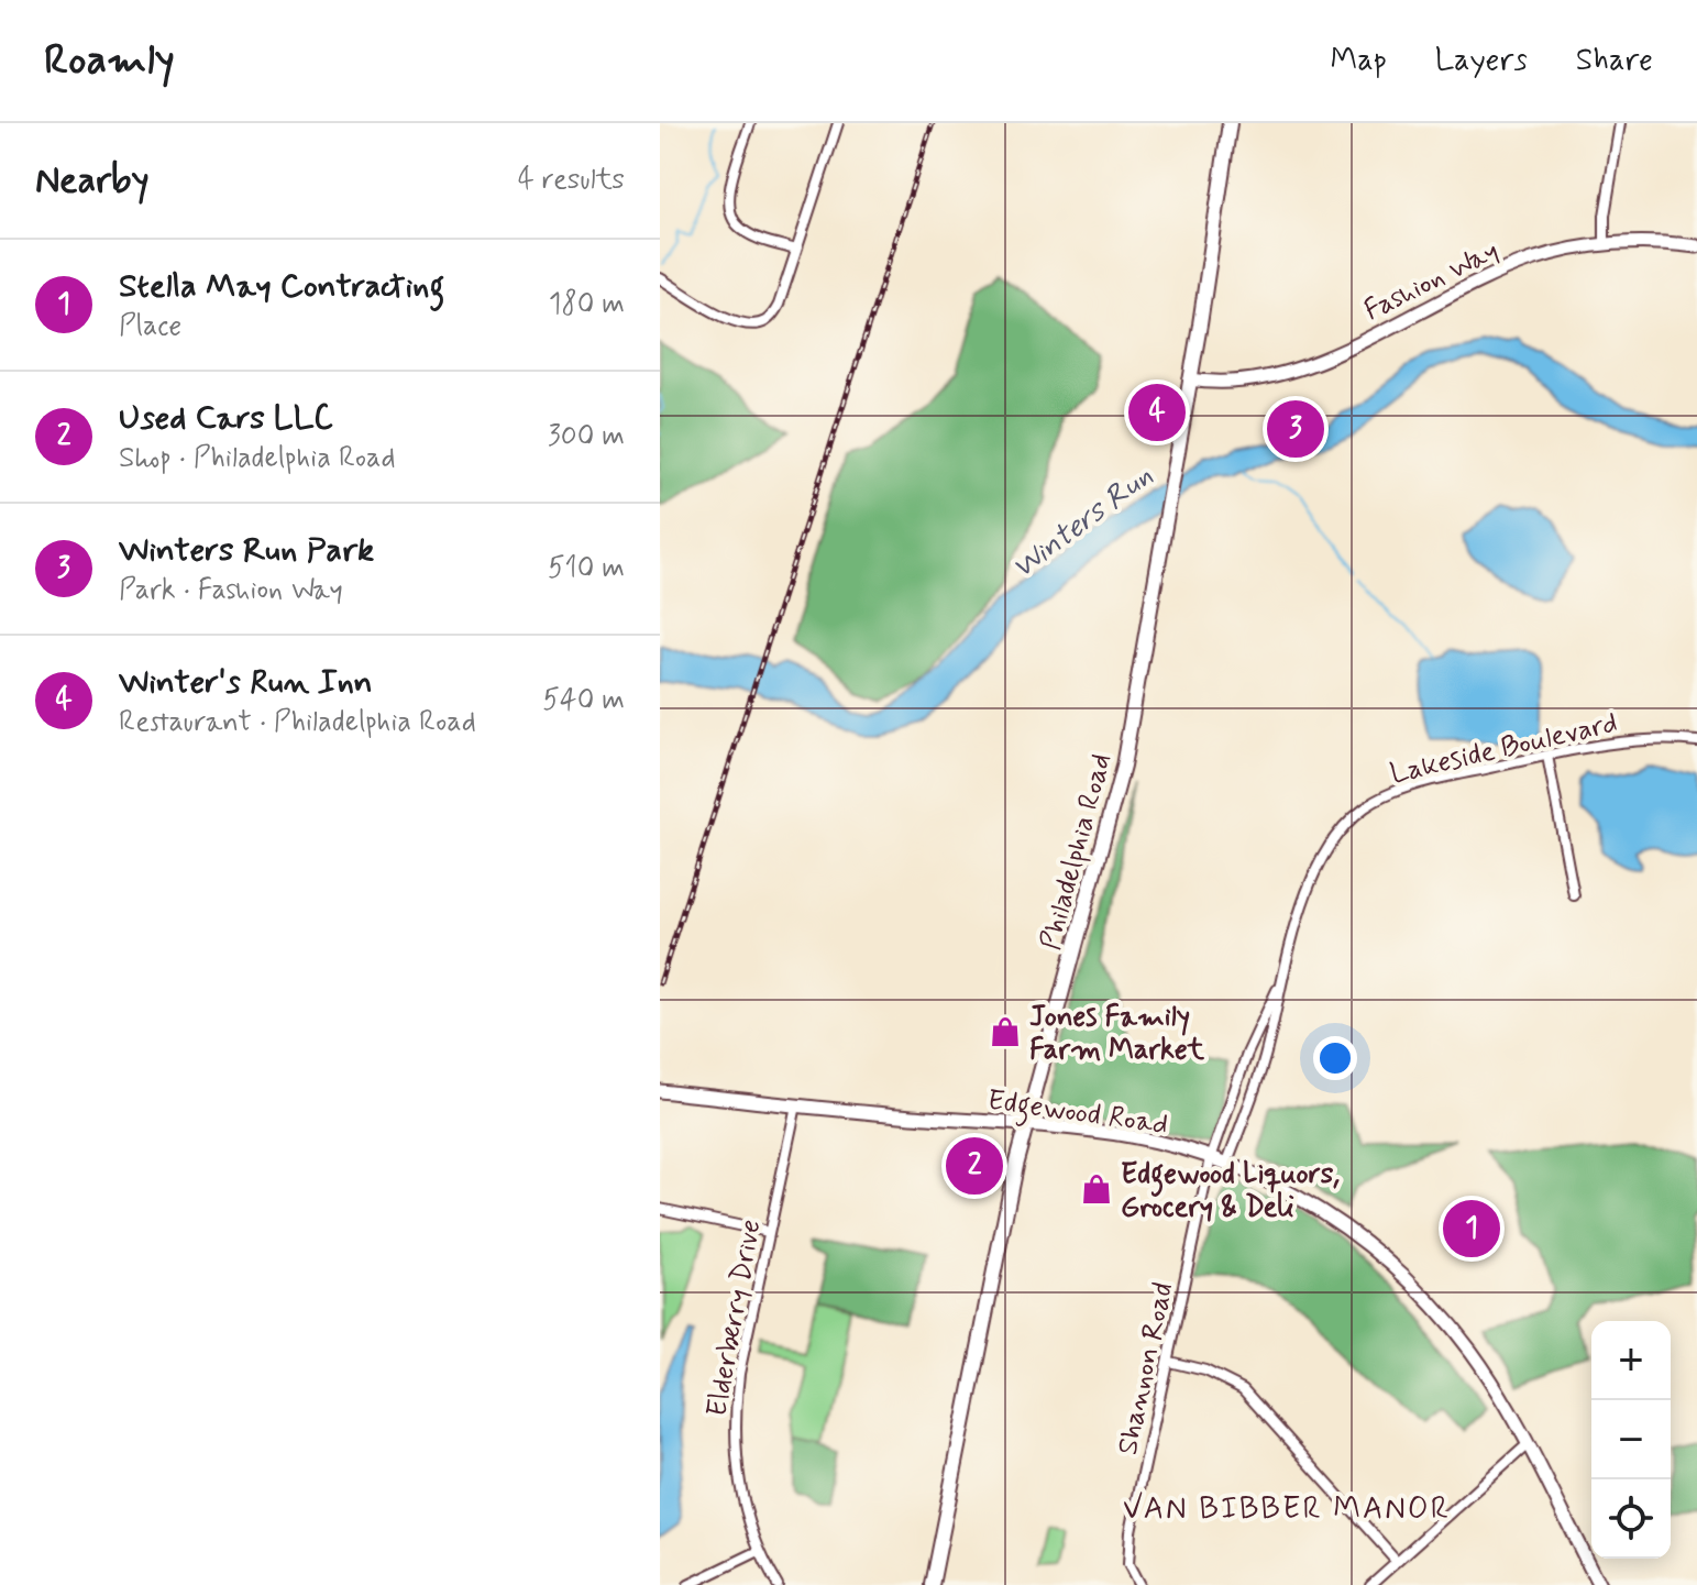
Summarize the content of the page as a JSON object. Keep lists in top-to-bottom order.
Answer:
{
  "streets": {
    "main road": ["Philadelphia Road"],
    "street": [
      "Fashion Way",
      "Lakeside Boulevard",
      "Edgewood Road",
      "Elderberry Drive",
      "Shannon Road"
    ]
  },
  "crossings": [
    ["Fashion Way", "Philadelphia Road"],
    ["Lakeside Boulevard", "Edgewood Road"],
    ["Lakeside Boulevard", "Shannon Road"],
    ["Philadelphia Road", "Edgewood Road"],
    ["Edgewood Road", "Elderberry Drive"],
    ["Edgewood Road", "Shannon Road"]
  ],
  "districts": ["VAN BIBBER MANOR"],
  "water": ["Winters Run"],
  "places": {
    "shop": ["Jones Family Farm Market", "Edgewood Liquors, Grocery & Deli"]
  },
  "page": {
    "header": "Roamly",
    "nav": ["Map", "Layers", "Share"],
    "heading": ["Nearby", "4 results"],
    "list": [
      {
        "mark": "1",
        "name": "Stella May Contracting",
        "note": "Place",
        "value": "180 m"
      },
      {
        "mark": "2",
        "name": "Used Cars LLC",
        "note": "Shop · Philadelphia Road",
        "value": "300 m"
      },
      {
        "mark": "3",
        "name": "Winters Run Park",
        "note": "Park · Fashion Way",
        "value": "510 m"
      },
      {
        "mark": "4",
        "name": "Winter's Run Inn",
        "note": "Restaurant · Philadelphia Road",
        "value": "540 m"
      }
    ],
    "pins": [
      "4",
      "3",
      "2",
      "1"
    ],
    "map_buttons": ["+", "−"]
  }
}
